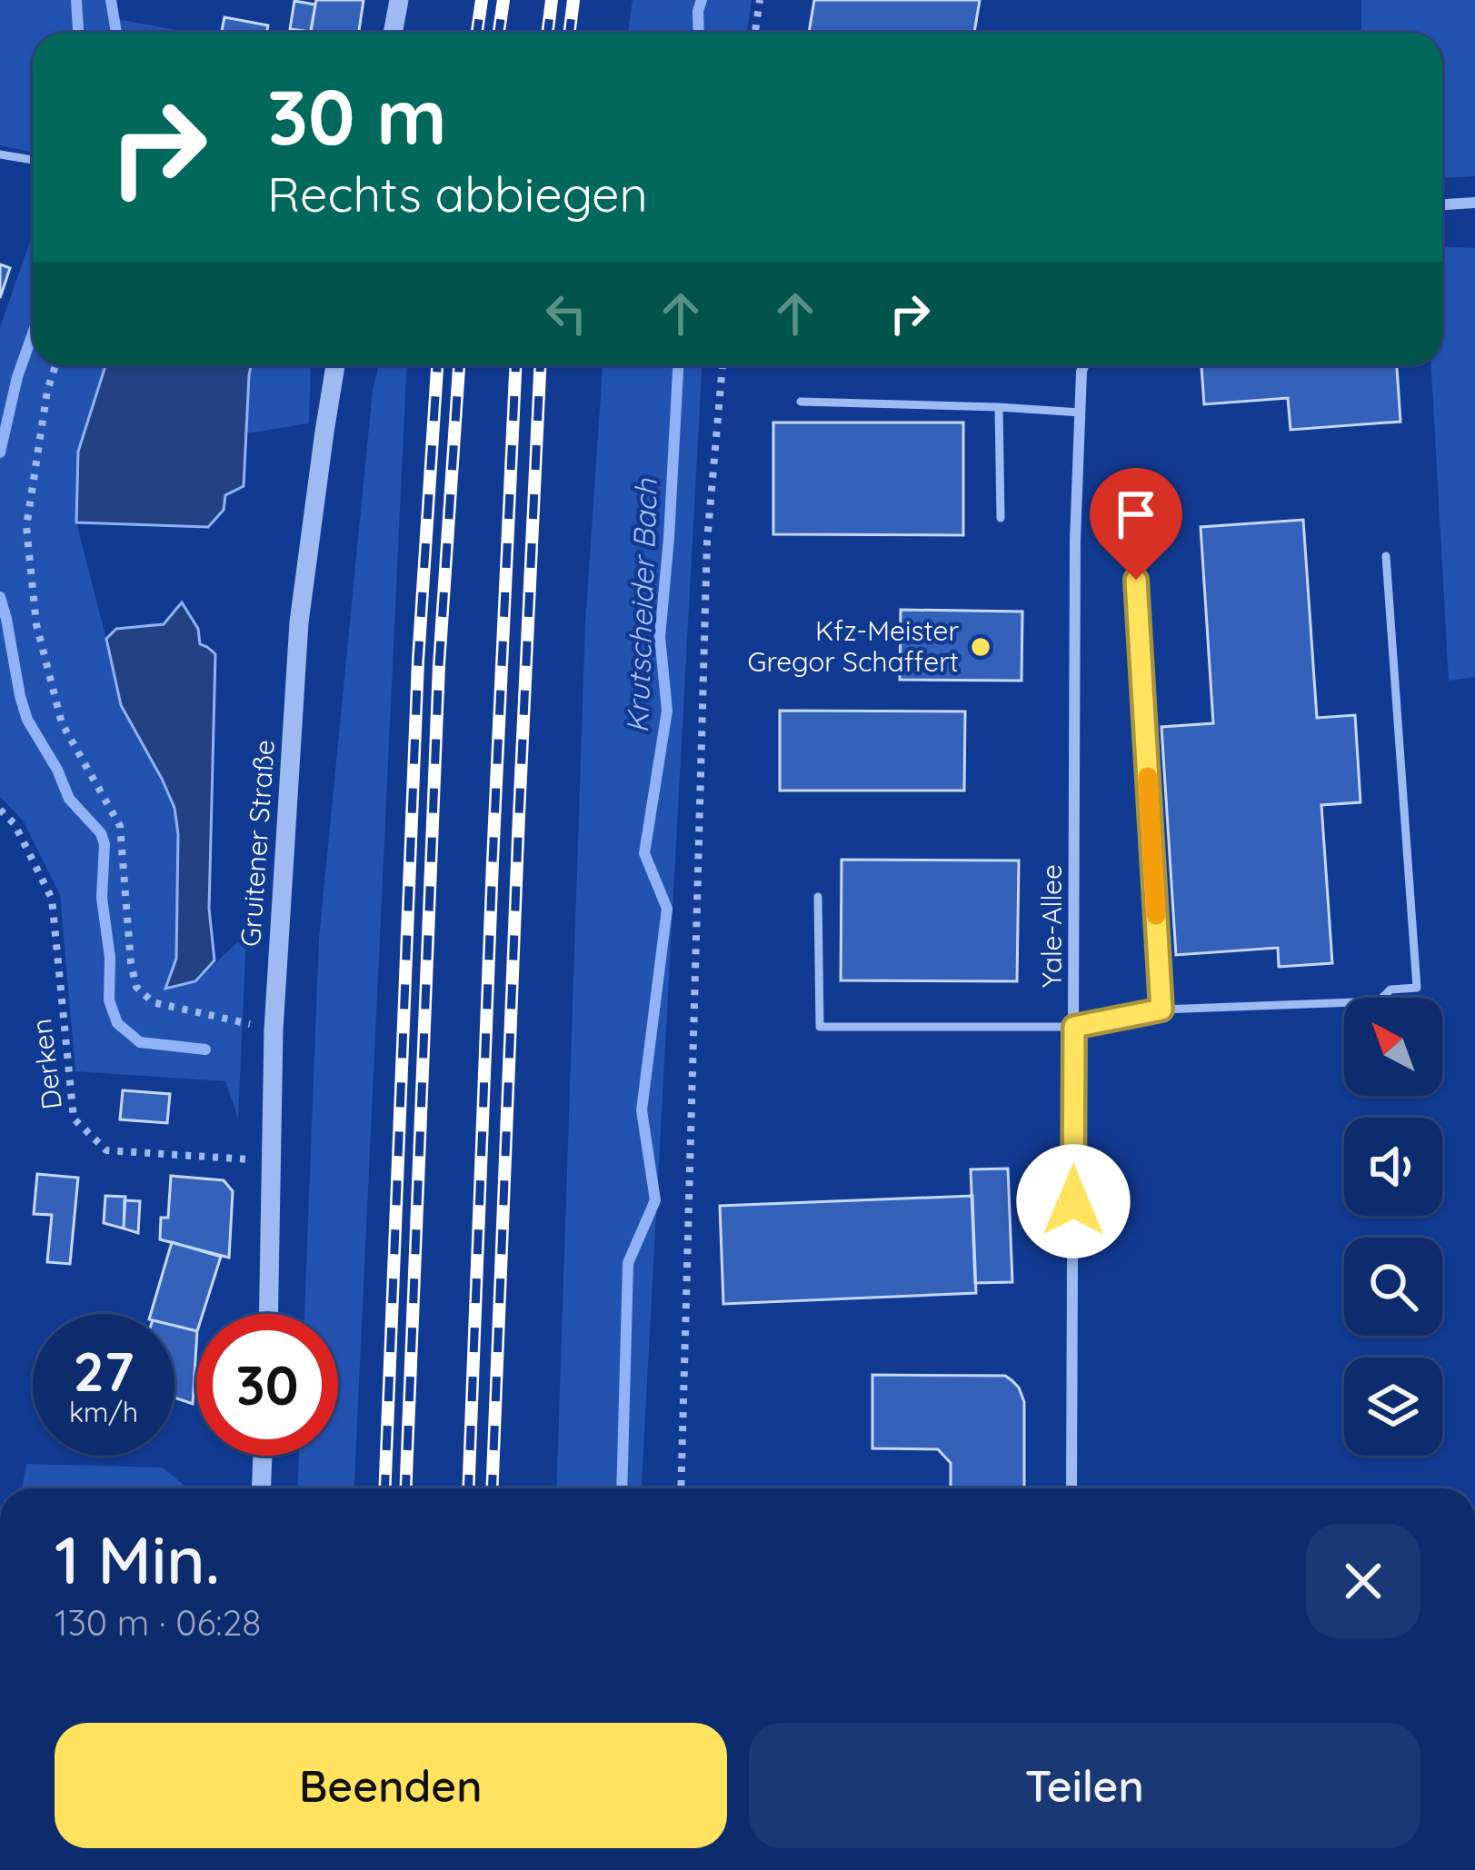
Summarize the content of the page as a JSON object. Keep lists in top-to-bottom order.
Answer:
{
  "streets": {
    "street": ["Gruitener Straße", "Yale-Allee"],
    "path": ["Derken"]
  },
  "crossings": [
    ["Gruitener Straße", "Derken"]
  ],
  "water": ["Krutscheider Bach"],
  "places": ["Kfz-Meister Gregor Schaffert"],
  "north": "top left",
  "page": {
    "turn": ["30 m", "Rechts abbiegen"],
    "speed": "27 km/h",
    "limit": "30",
    "heading": ["1 Min.", "130 m · 06:28"],
    "buttons": ["Beenden", "Teilen"]
  }
}
